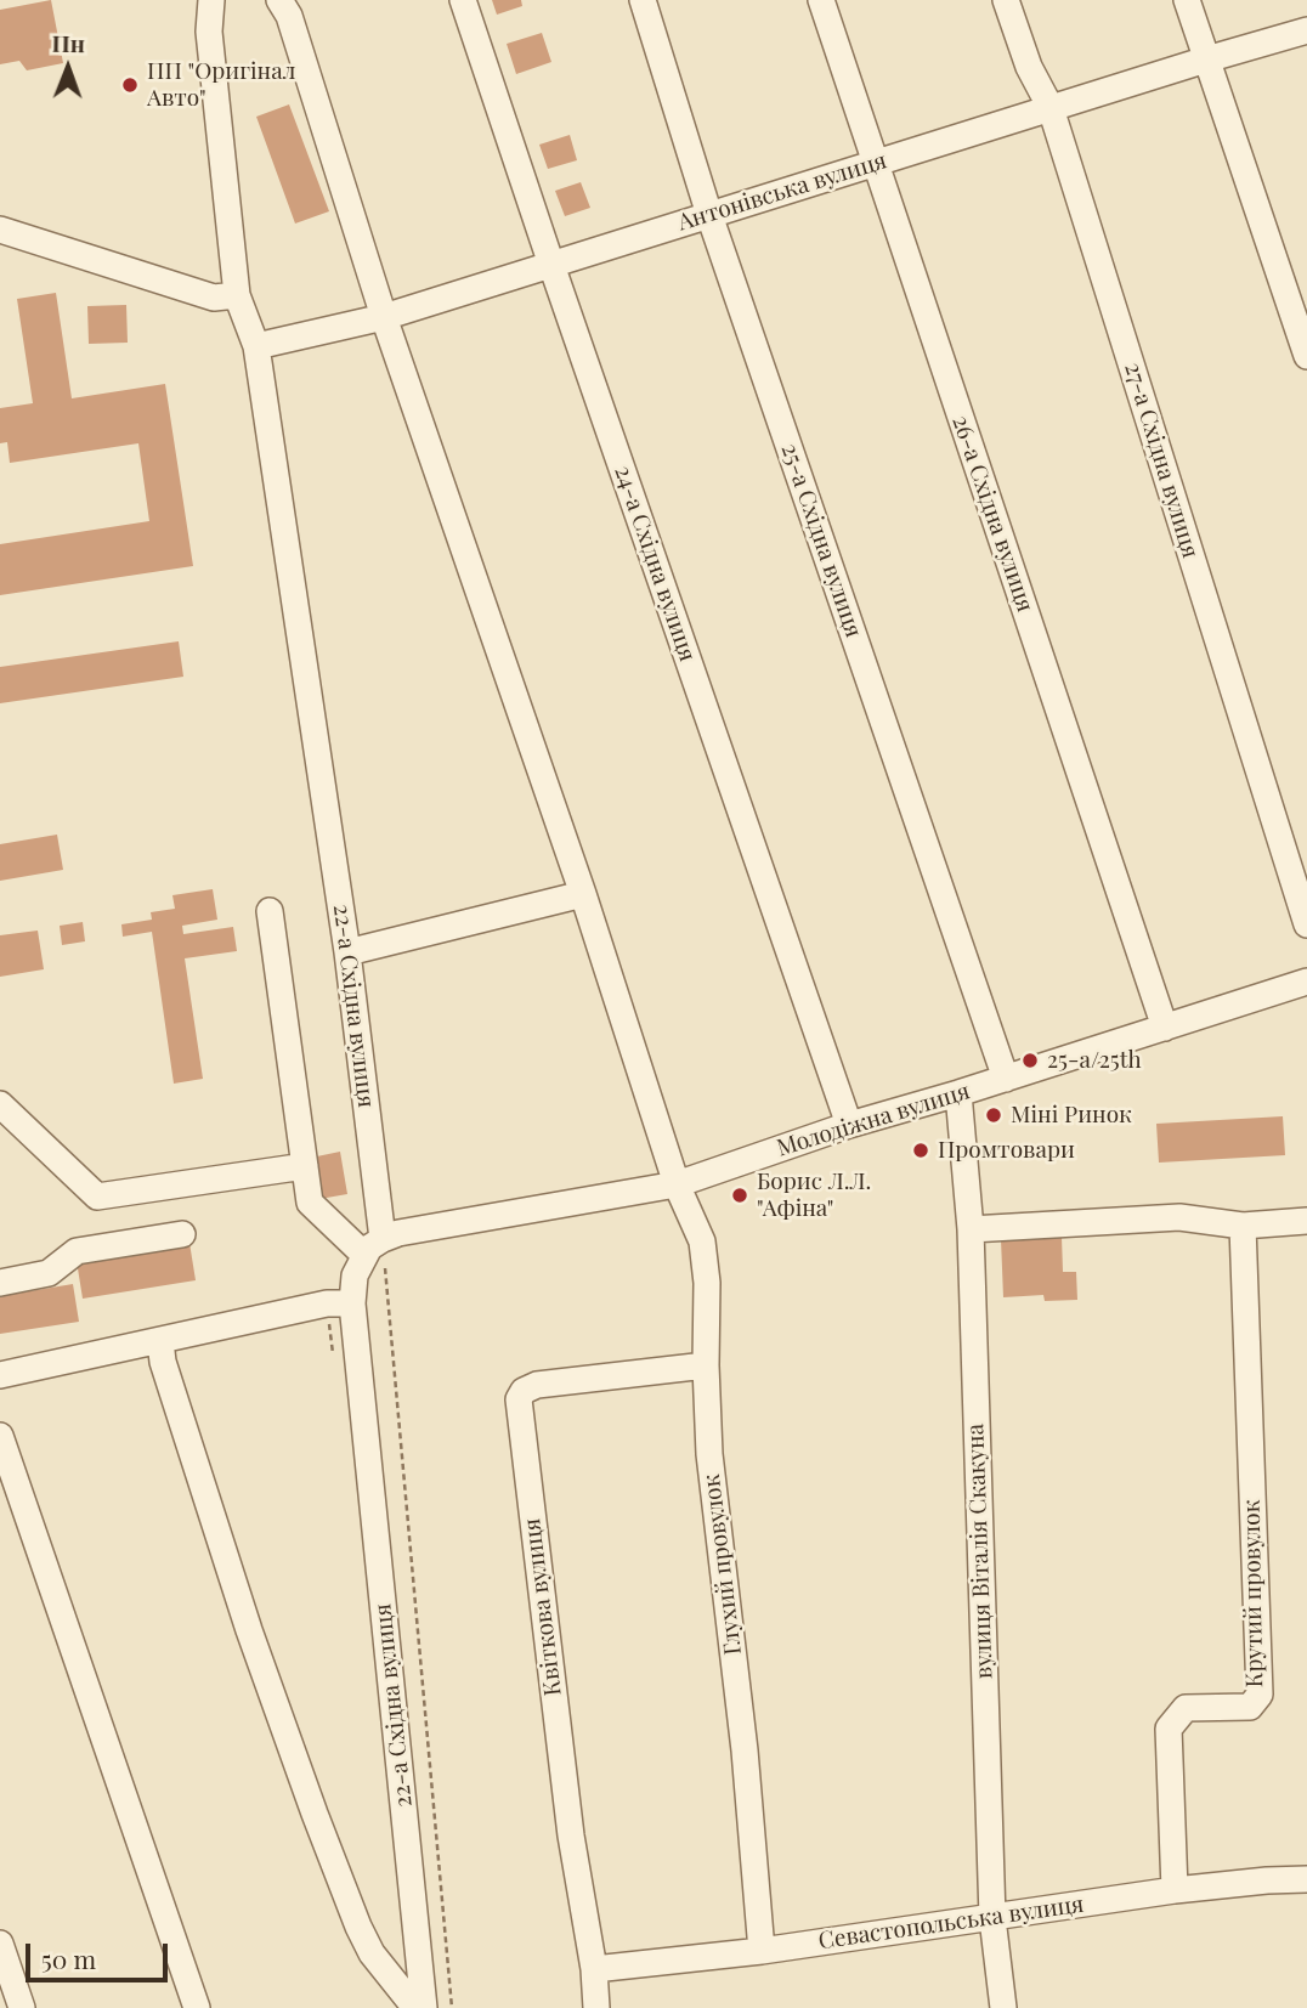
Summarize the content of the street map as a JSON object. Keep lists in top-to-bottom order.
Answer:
{
  "streets": {
    "street": [
      "Антонівська вулиця",
      "27-а Східна вулиця",
      "26-а Східна вулиця",
      "25-а Східна вулиця",
      "24-а Східна вулиця",
      "22-а Східна вулиця",
      "Молодіжна вулиця",
      "вулиця Віталія Скакуна",
      "Глухий провулок",
      "Крутий провулок",
      "Квіткова вулиця",
      "Севастопольська вулиця"
    ]
  },
  "crossings": [
    ["Антонівська вулиця", "27-а Східна вулиця"],
    ["Антонівська вулиця", "26-а Східна вулиця"],
    ["Антонівська вулиця", "25-а Східна вулиця"],
    ["Антонівська вулиця", "24-а Східна вулиця"],
    ["Антонівська вулиця", "22-а Східна вулиця"],
    ["Антонівська вулиця", "Глухий провулок"],
    ["26-а Східна вулиця", "Молодіжна вулиця"],
    ["25-а Східна вулиця", "Молодіжна вулиця"],
    ["24-а Східна вулиця", "Молодіжна вулиця"],
    ["22-а Східна вулиця", "Молодіжна вулиця"],
    ["Молодіжна вулиця", "вулиця Віталія Скакуна"],
    ["Молодіжна вулиця", "Глухий провулок"],
    ["вулиця Віталія Скакуна", "Севастопольська вулиця"],
    ["Глухий провулок", "Квіткова вулиця"],
    ["Глухий провулок", "Севастопольська вулиця"],
    ["Крутий провулок", "Севастопольська вулиця"],
    ["Квіткова вулиця", "Севастопольська вулиця"]
  ],
  "places": [
    "ПП \"Оригінал Авто\"",
    "25-а/25th",
    "Міні Ринок",
    "Промтовари",
    "Борис Л.Л. \"Афіна\""
  ],
  "scale_bar": "50 m",
  "north": "top"
}
